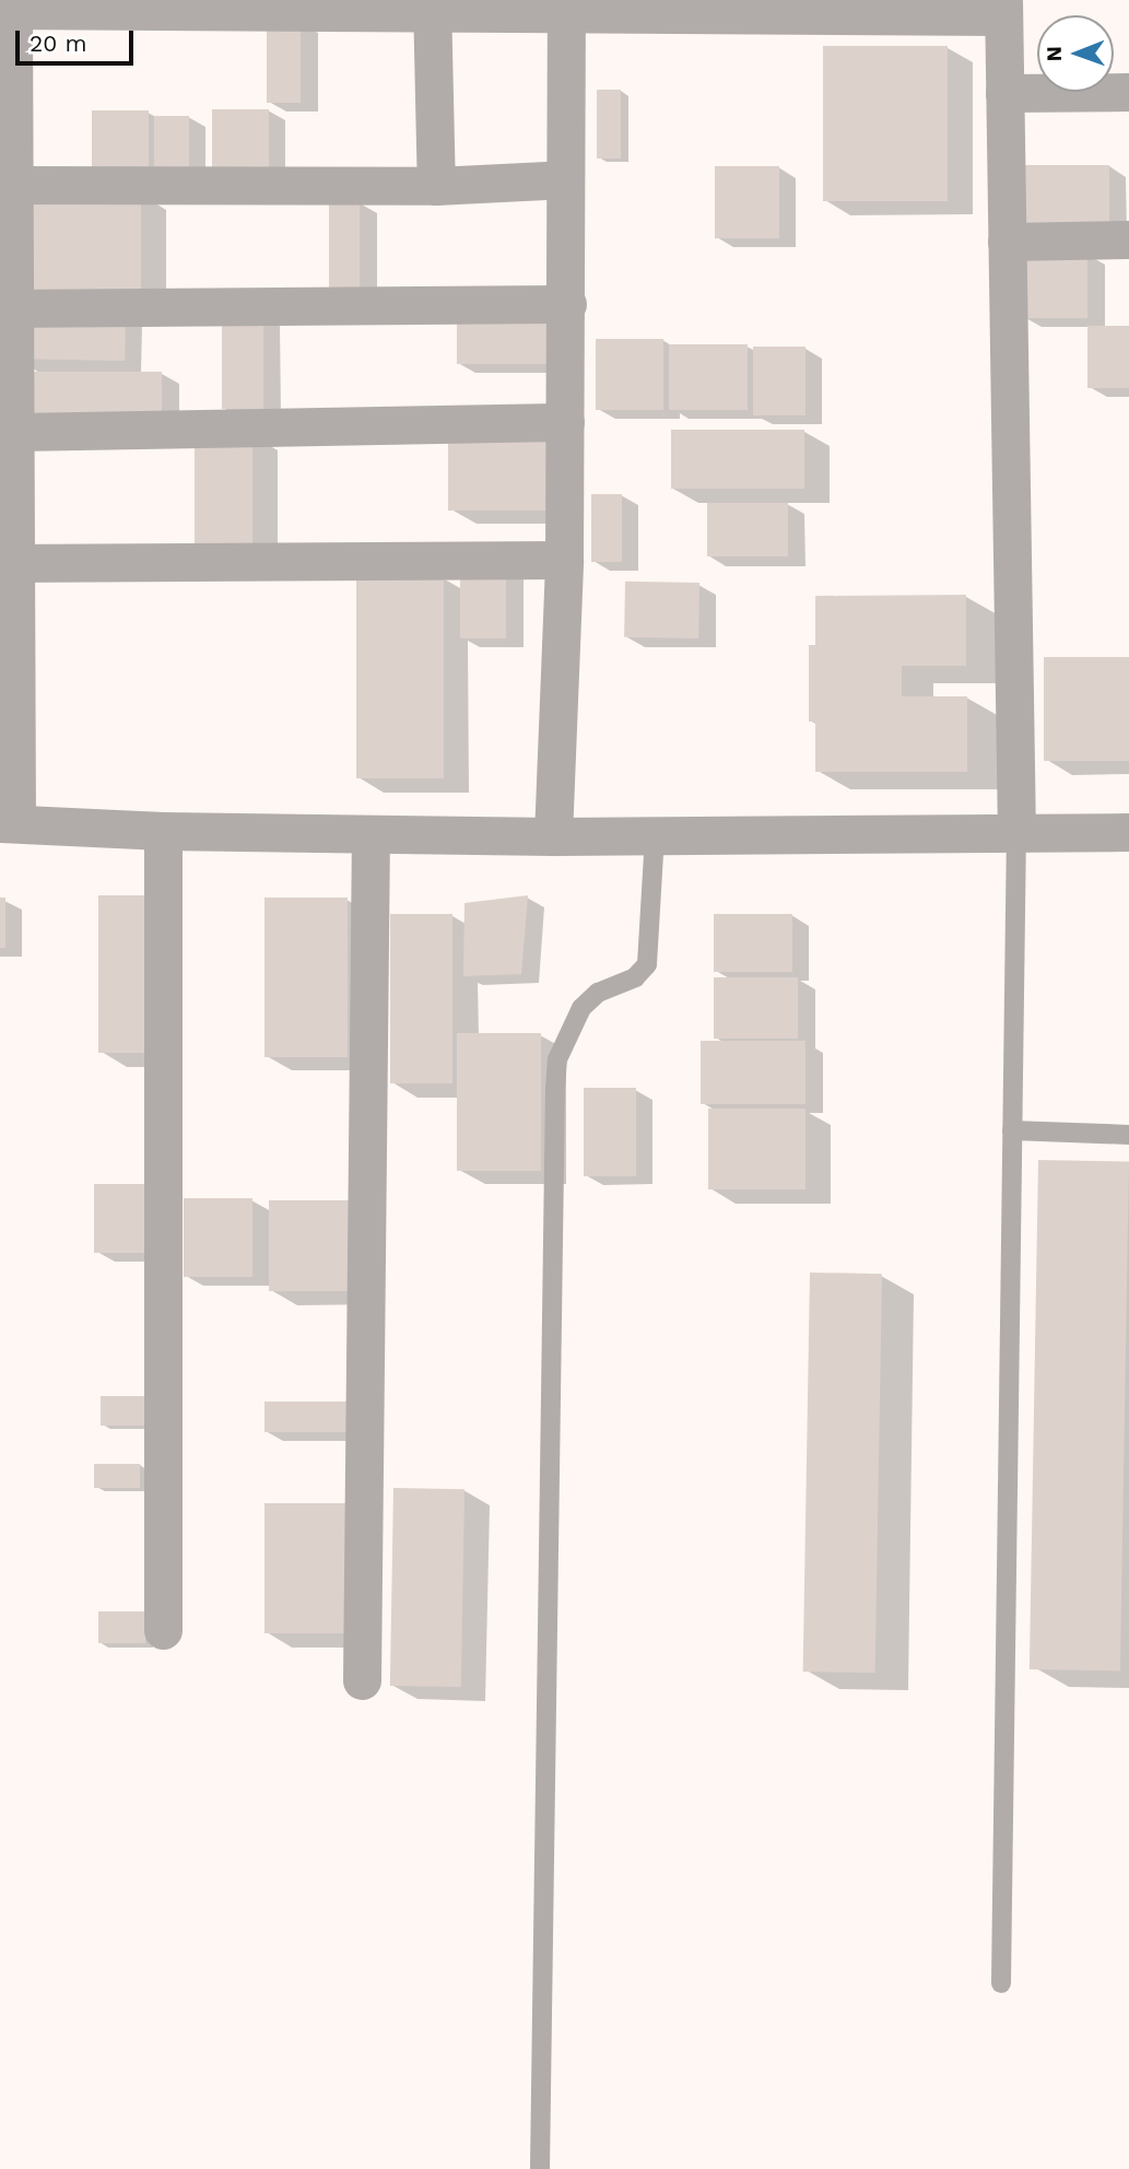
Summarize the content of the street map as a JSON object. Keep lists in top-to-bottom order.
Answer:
{
  "scale_bar": "20 m",
  "north": "left"
}
